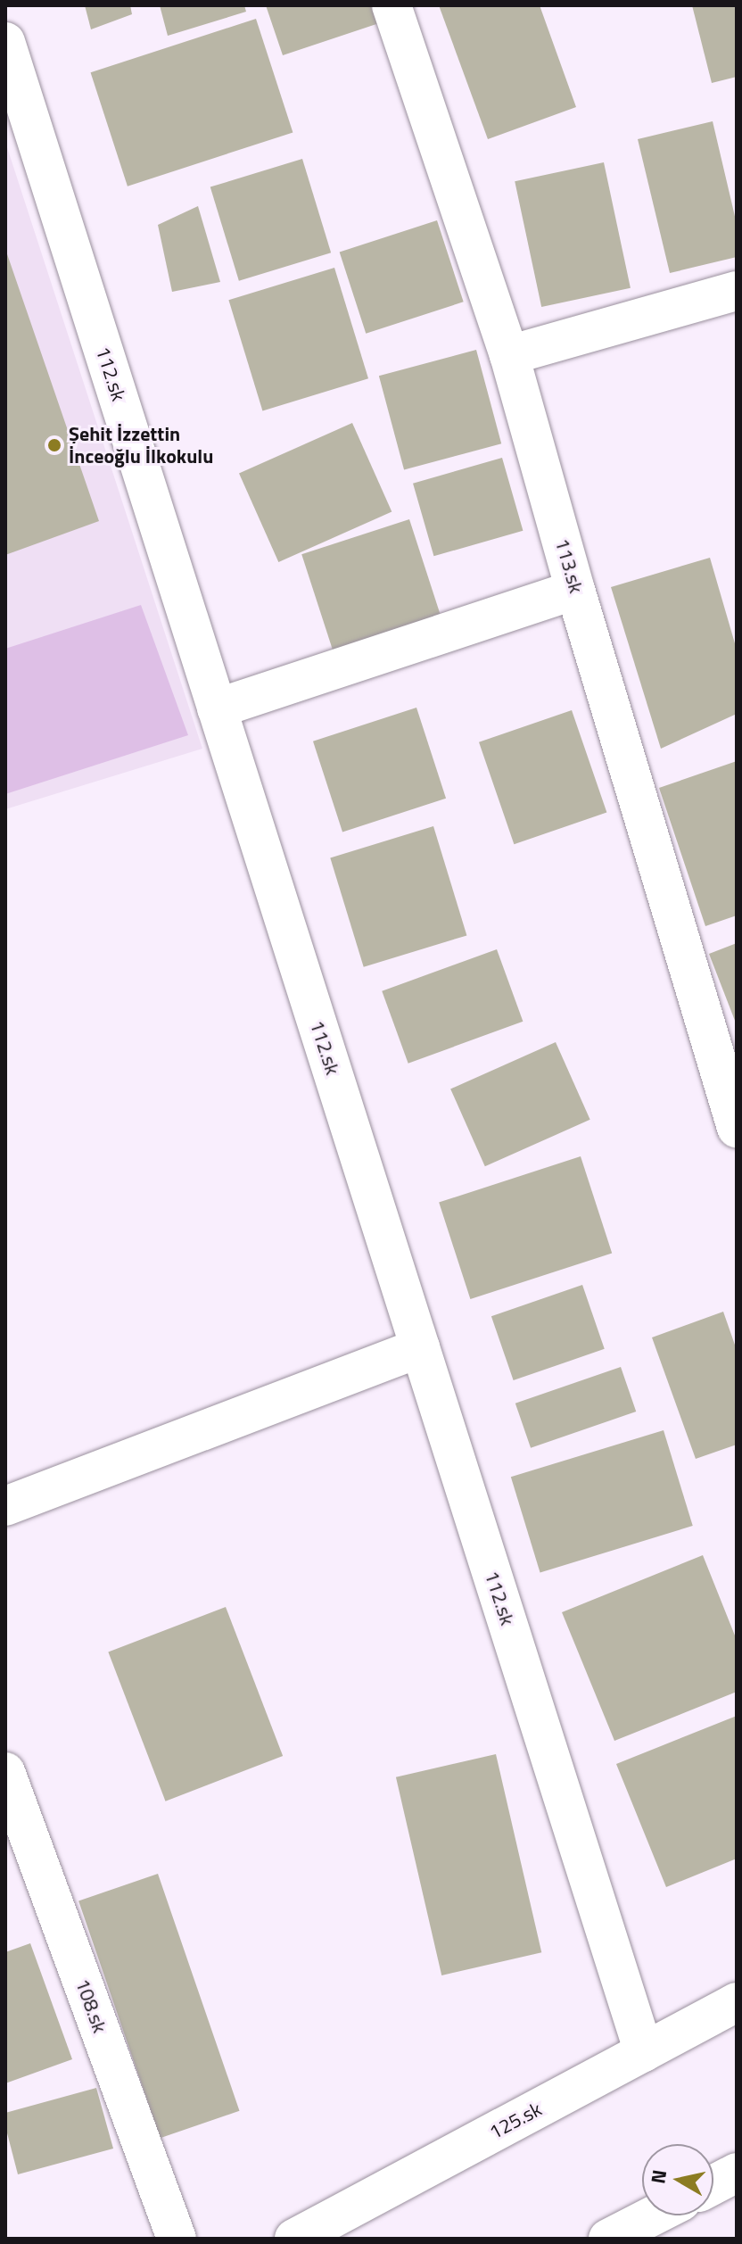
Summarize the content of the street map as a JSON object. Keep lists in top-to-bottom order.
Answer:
{
  "streets": {
    "main road": [
      "112.sk",
      "113.sk",
      "108.sk",
      "125.sk"
    ]
  },
  "crossings": [
    ["112.sk", "125.sk"]
  ],
  "places": ["Şehit İzzettin İnceoğlu İlkokulu"],
  "north": "left"
}
